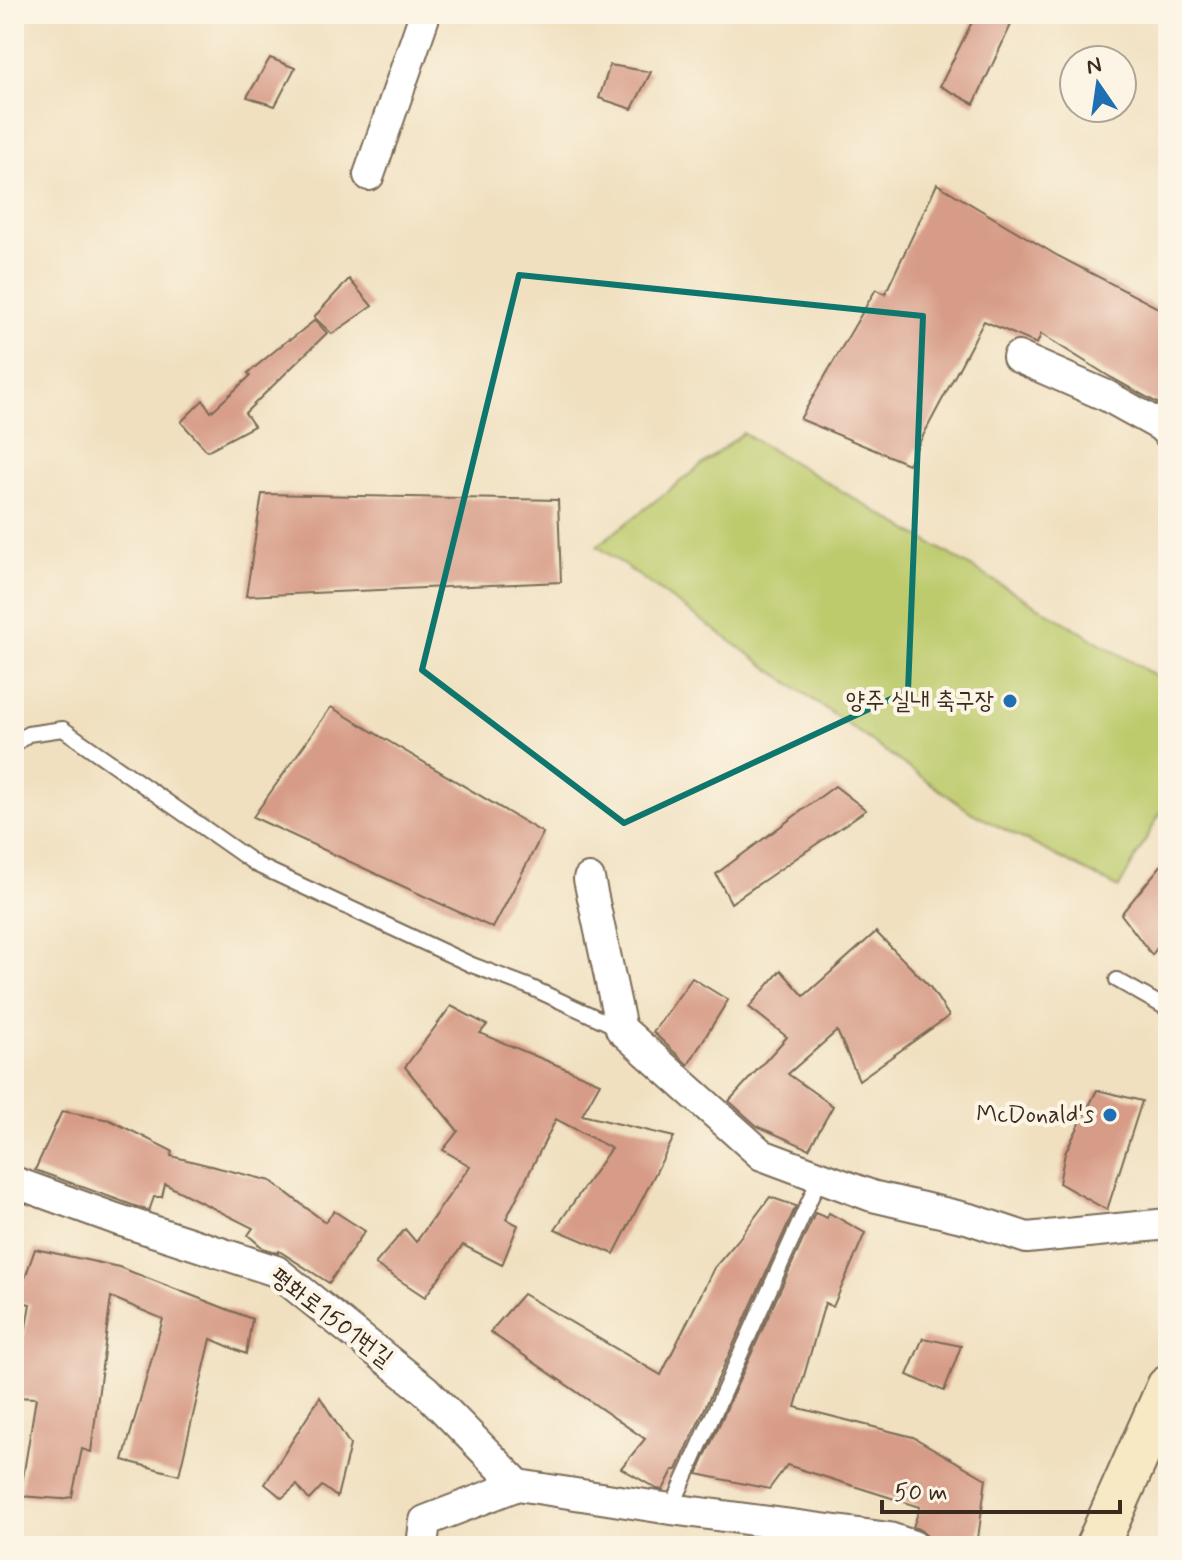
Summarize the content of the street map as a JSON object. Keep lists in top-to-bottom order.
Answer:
{
  "streets": {
    "street": ["평화로1501번길"]
  },
  "places": ["양주 실내 축구장", "McDonald's"],
  "scale_bar": "50 m",
  "north": "top"
}
